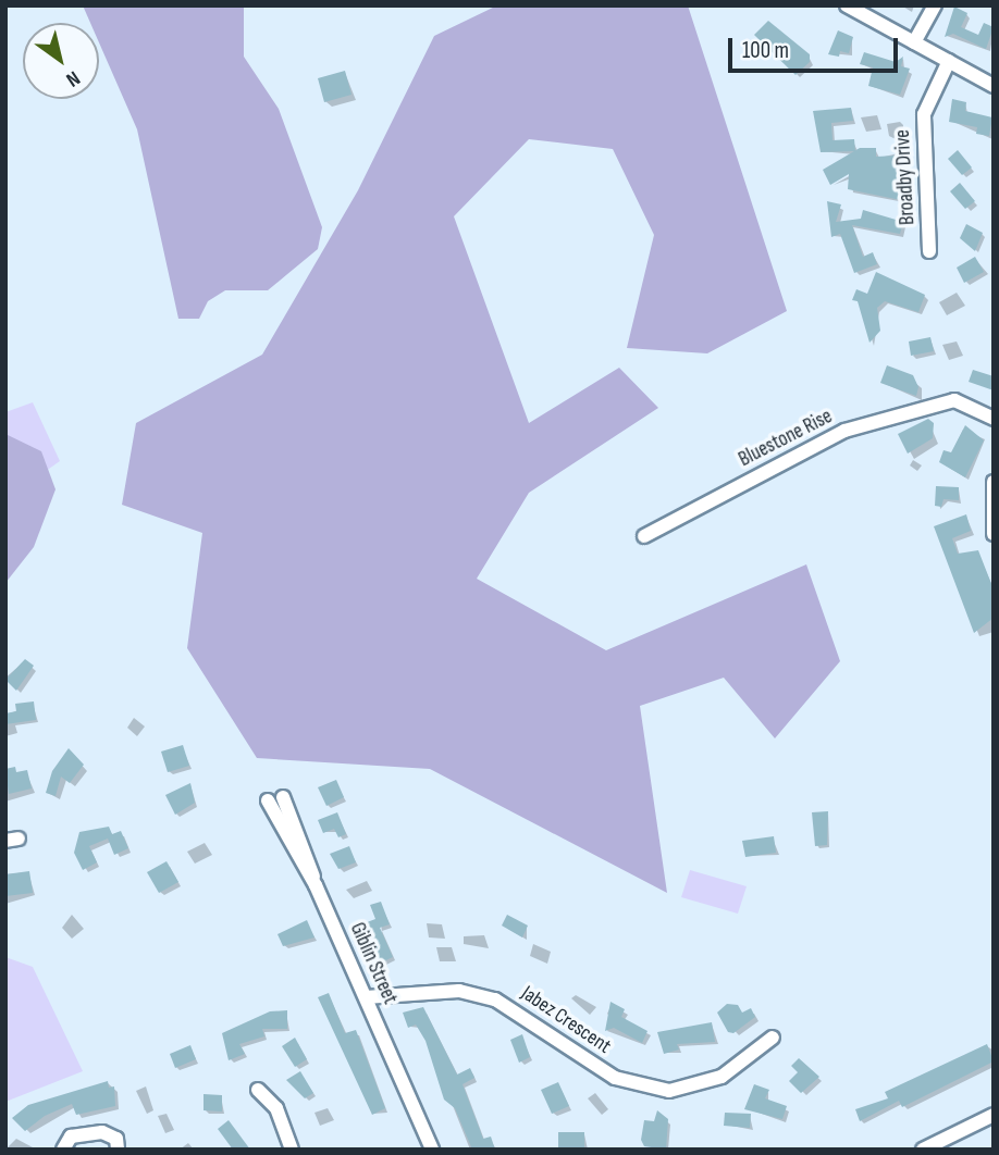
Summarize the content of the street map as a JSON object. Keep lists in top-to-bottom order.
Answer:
{
  "streets": {
    "street": [
      "Broadby Drive",
      "Bluestone Rise",
      "Giblin Street",
      "Jabez Crescent"
    ]
  },
  "crossings": [
    ["Giblin Street", "Jabez Crescent"]
  ],
  "scale_bar": "100 m",
  "north": "bottom right"
}
